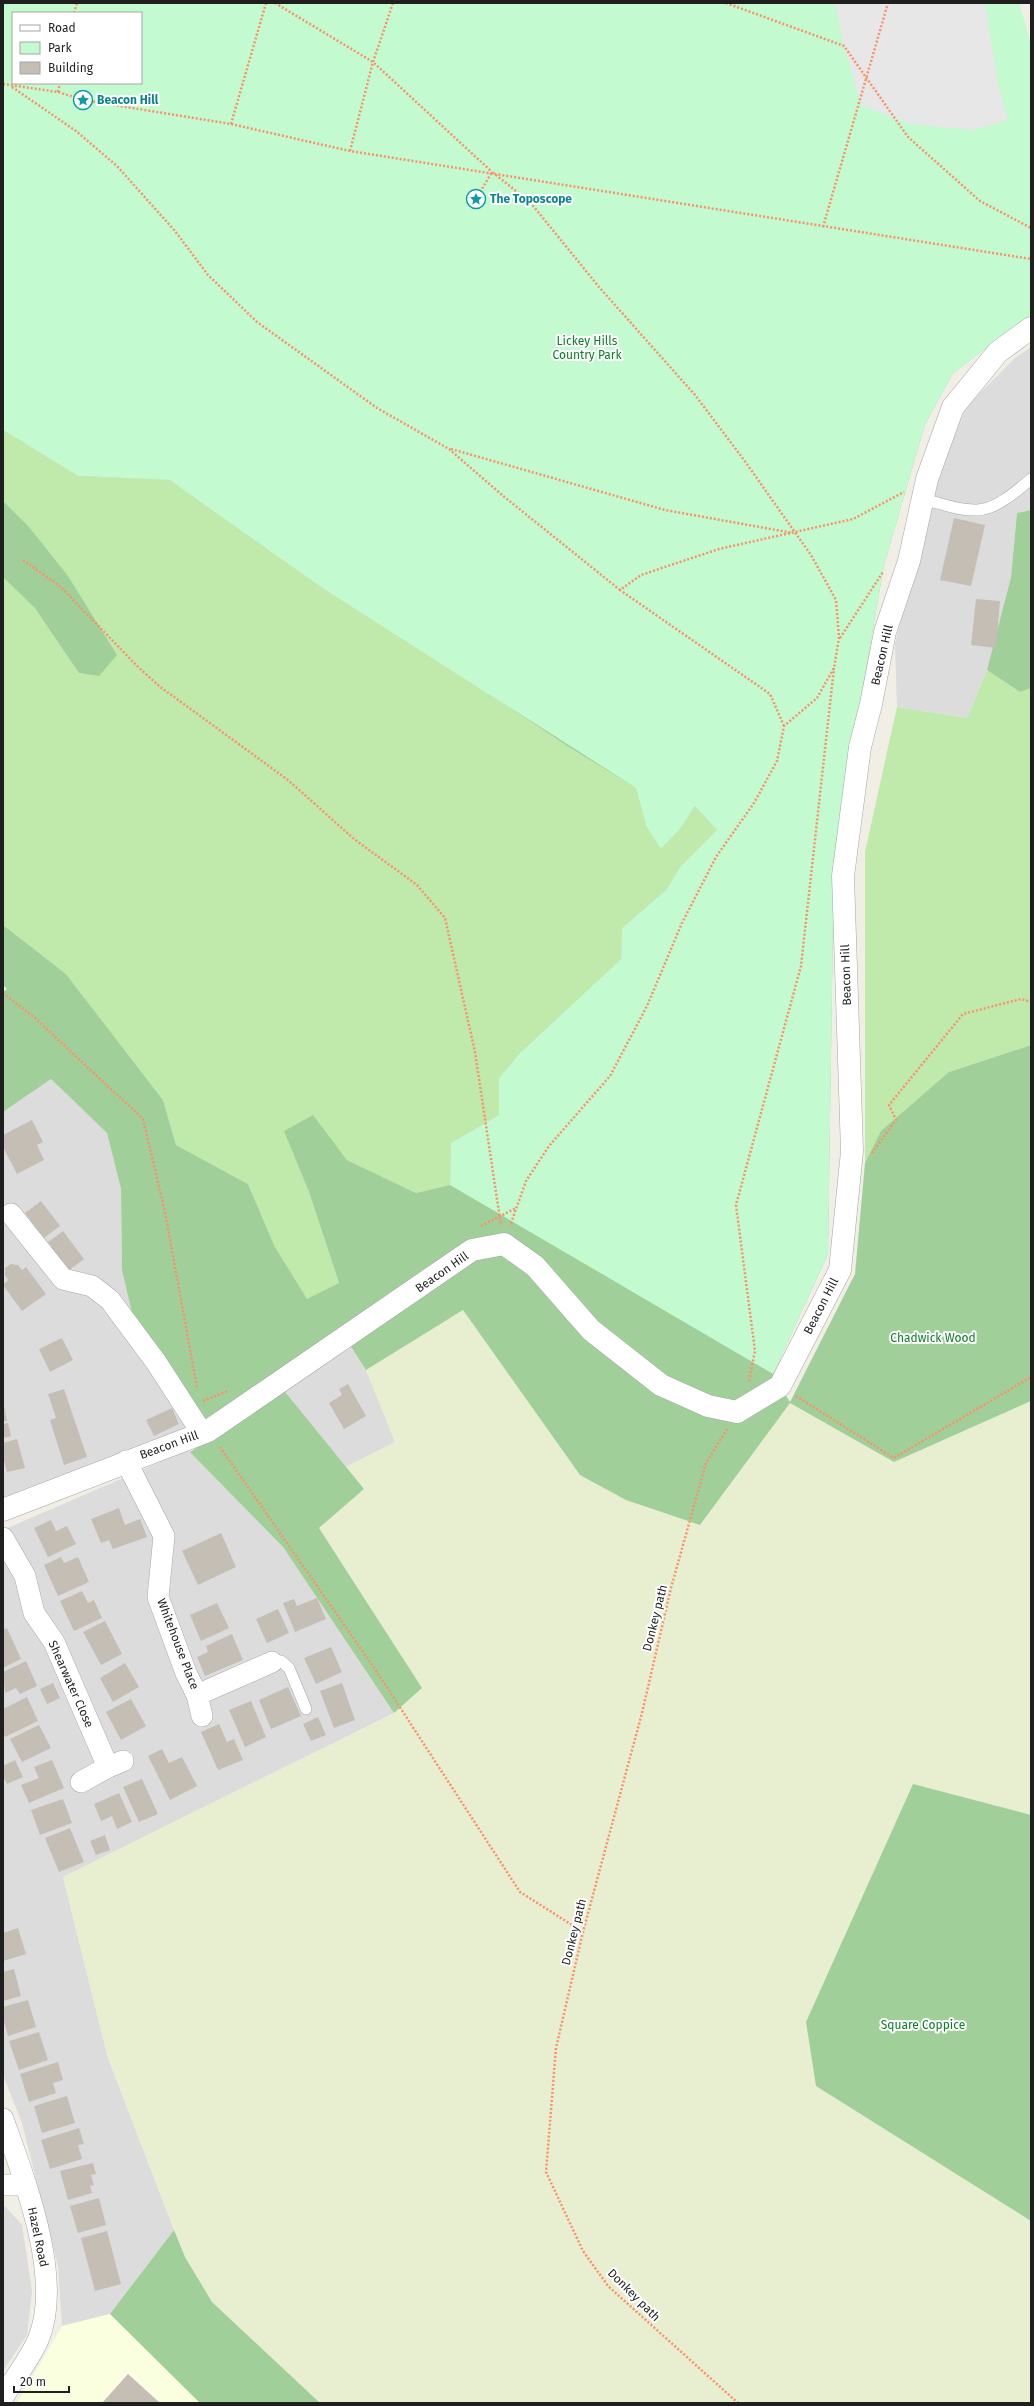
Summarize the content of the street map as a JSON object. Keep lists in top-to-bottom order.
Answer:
{
  "streets": {
    "street": [
      "Beacon Hill",
      "Whitehouse Place",
      "Shearwater Close",
      "Hazel Road"
    ],
    "path": ["Donkey path"]
  },
  "crossings": [
    ["Beacon Hill", "Donkey path"],
    ["Beacon Hill", "Whitehouse Place"]
  ],
  "parks": ["Lickey Hills Country Park", "Chadwick Wood", "Square Coppice"],
  "places": {
    "place": ["Beacon Hill", "The Toposcope"]
  },
  "legend": ["Road", "Park", "Building"],
  "scale_bar": "20 m"
}
